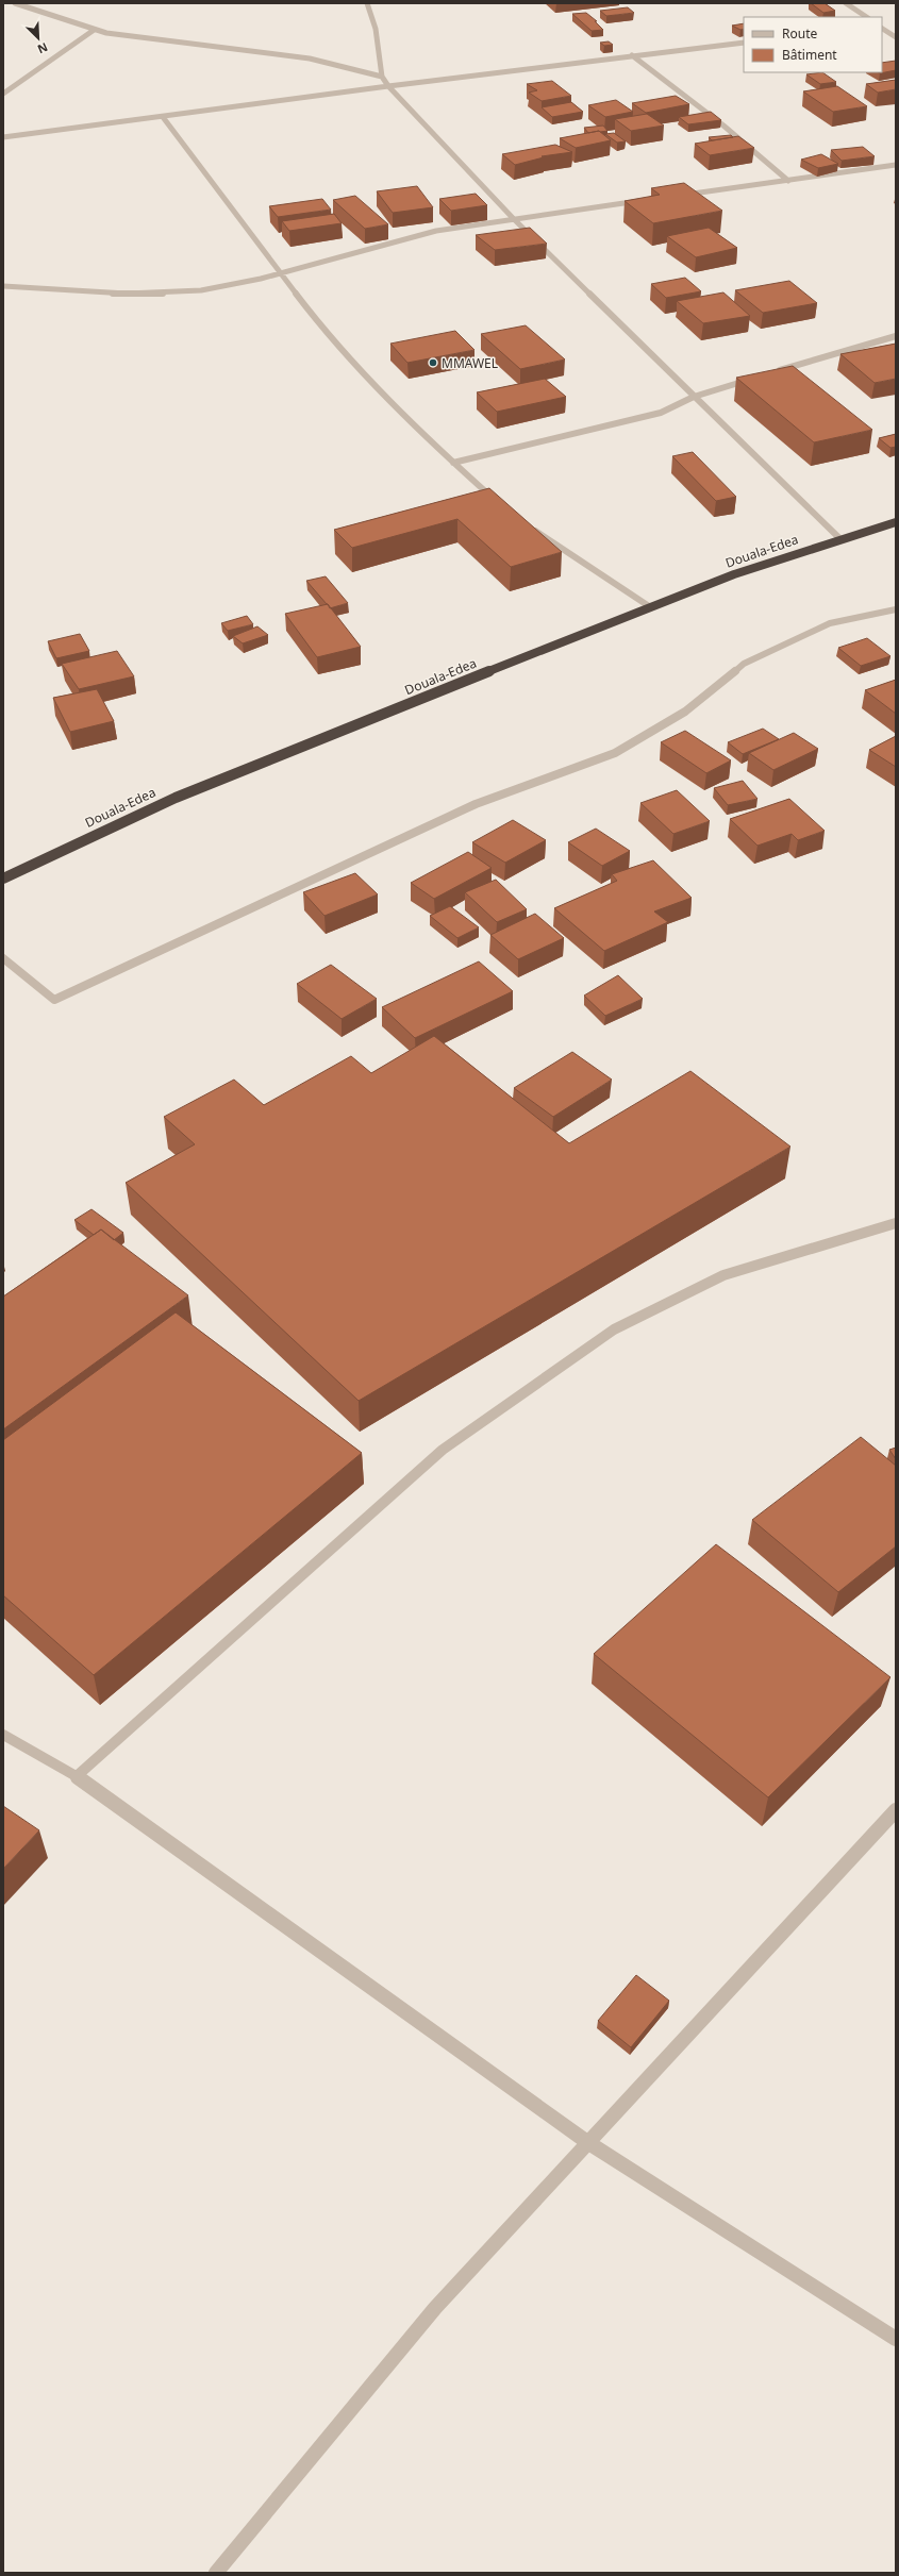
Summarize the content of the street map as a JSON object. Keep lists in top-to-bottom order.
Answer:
{
  "streets": {
    "highway": ["Douala-Edea"]
  },
  "places": ["MMAWEL"],
  "legend": ["Route", "Bâtiment"],
  "north": "bottom right"
}
